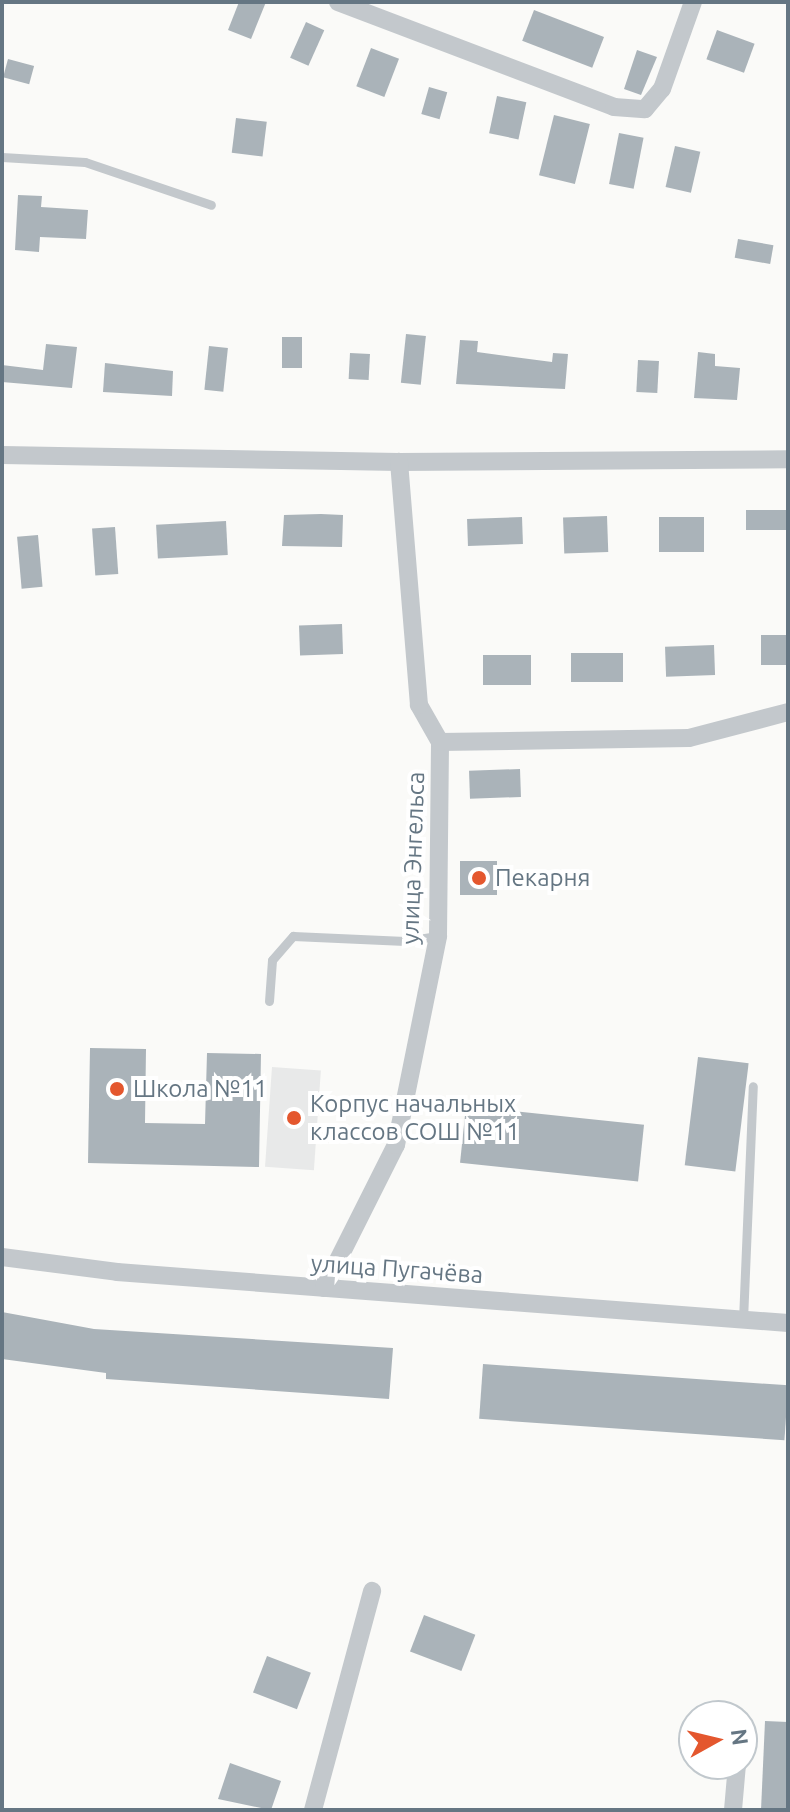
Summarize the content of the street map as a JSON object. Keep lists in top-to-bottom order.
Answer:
{
  "streets": {
    "street": ["улица Энгельса", "улица Пугачёва"]
  },
  "crossings": [
    ["улица Энгельса", "улица Пугачёва"]
  ],
  "places": ["Пекарня", "Школа №11", "Корпус начальных классов СОШ №11"],
  "north": "right"
}
